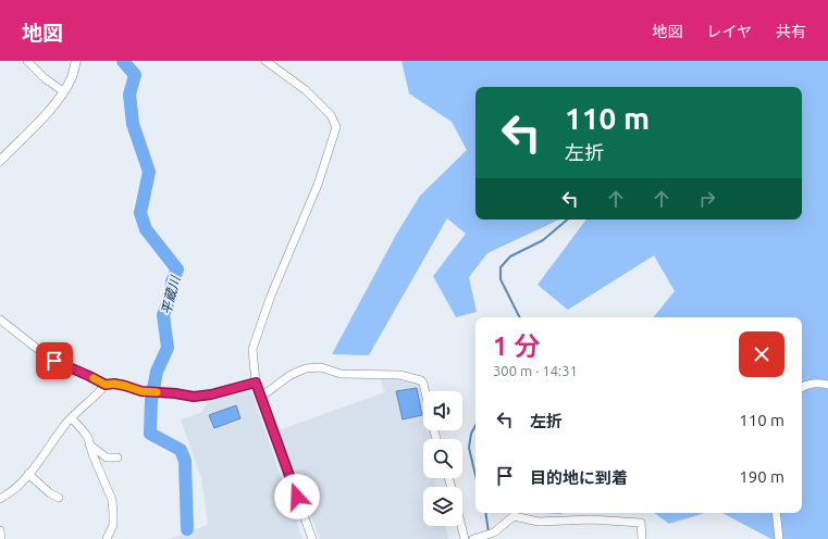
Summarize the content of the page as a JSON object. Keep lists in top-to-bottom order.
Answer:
{
  "water": ["平蔵川"],
  "page": {
    "header": "地図",
    "nav": ["地図", "レイヤ", "共有"],
    "turn": ["110 m", "左折"],
    "heading": ["1 分", "300 m · 14:31"],
    "list": [
      {
        "name": "左折",
        "value": "110 m"
      },
      {
        "name": "目的地に到着",
        "value": "190 m"
      }
    ]
  }
}
